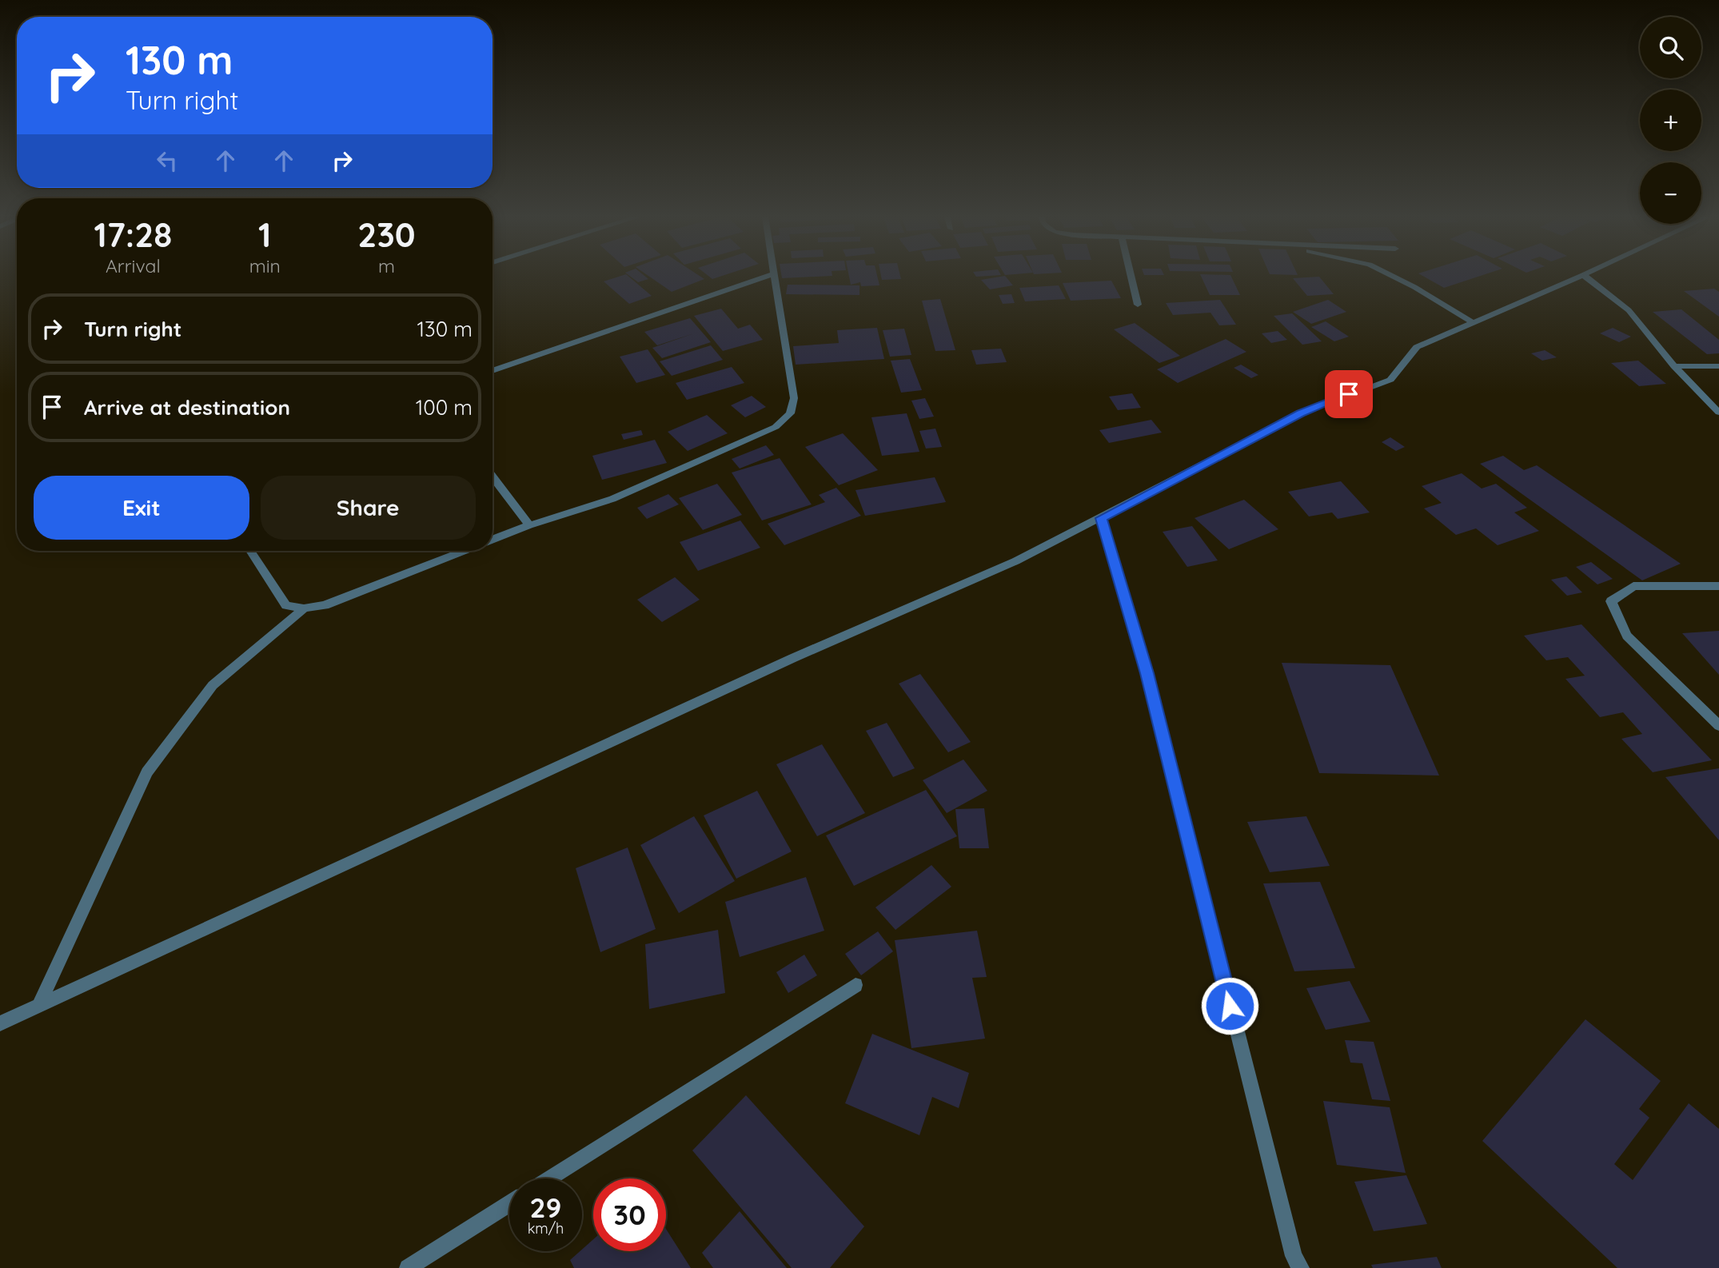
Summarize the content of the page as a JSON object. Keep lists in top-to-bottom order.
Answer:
{
  "page": {
    "map_buttons": ["+", "−"],
    "turn": ["130 m", "Turn right"],
    "eta": [
      "17:28",
      "Arrival",
      "1",
      "min",
      "230",
      "m"
    ],
    "list": [
      {
        "name": "Turn right",
        "value": "130 m"
      },
      {
        "name": "Arrive at destination",
        "value": "100 m"
      }
    ],
    "buttons": ["Exit", "Share"],
    "speed": "29 km/h",
    "limit": "30"
  }
}
